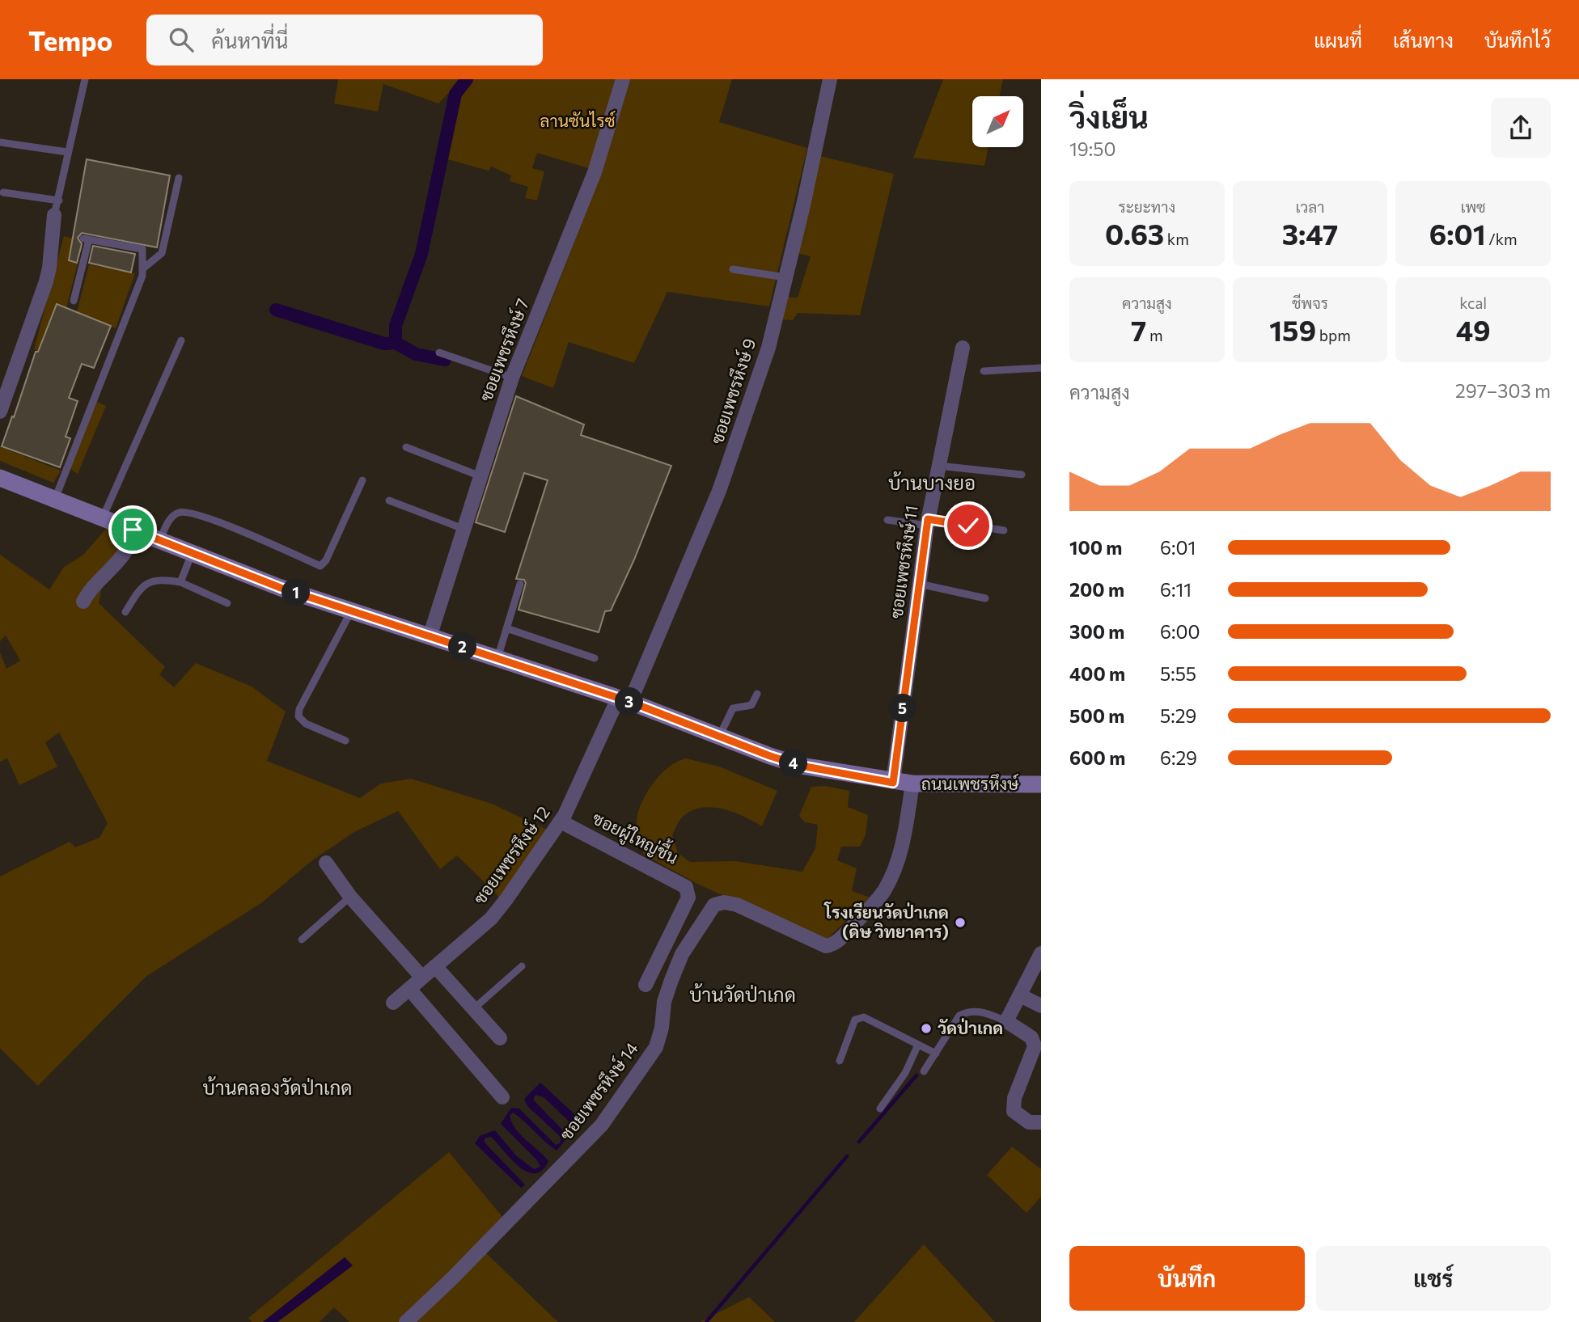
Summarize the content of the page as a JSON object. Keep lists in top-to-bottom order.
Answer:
{
  "streets": {
    "main road": ["ถนนเพชรหึงษ์"],
    "street": [
      "ซอยเพชรหึงษ์ 7",
      "ซอยเพชรหึงษ์ 9",
      "ซอยเพชรหึงษ์ 11",
      "ซอยผู้ใหญ่ชื้น",
      "ซอยเพชรหึงษ์ 12",
      "ซอยเพชรหึงษ์ 14"
    ]
  },
  "crossings": [
    ["ซอยเพชรหึงษ์ 7", "ถนนเพชรหึงษ์"],
    ["ซอยเพชรหึงษ์ 9", "ถนนเพชรหึงษ์"],
    ["ซอยเพชรหึงษ์ 9", "ซอยเพชรหึงษ์ 12"],
    ["ซอยเพชรหึงษ์ 11", "ถนนเพชรหึงษ์"],
    ["ถนนเพชรหึงษ์", "ซอยเพชรหึงษ์ 12"],
    ["ถนนเพชรหึงษ์", "ซอยเพชรหึงษ์ 14"],
    ["ซอยผู้ใหญ่ชื้น", "ซอยเพชรหึงษ์ 12"]
  ],
  "districts": ["บ้านบางยอ", "บ้านวัดป่าเกด", "บ้านคลองวัดป่าเกด"],
  "parks": ["ลานซันไรซ์"],
  "places": ["โรงเรียนวัดป่าเกด (ดิษ วิทยาคาร)", "วัดป่าเกด"],
  "north": "top right",
  "page": {
    "header": "Tempo",
    "search": "ค้นหาที่นี่",
    "nav": ["แผนที่", "เส้นทาง", "บันทึกไว้"],
    "heading": ["วิ่งเย็น", "19:50"],
    "stats": [
      ["ระยะทาง", "0.63 km"],
      ["เวลา", "3:47"],
      ["เพซ", "6:01 /km"],
      ["ความสูง", "7 m"],
      ["ชีพจร", "159 bpm"],
      ["kcal", "49"]
    ],
    "chart": ["ความสูง", "297–303 m"],
    "list": [
      {
        "name": "100 m",
        "note": "6:01"
      },
      {
        "name": "200 m",
        "note": "6:11"
      },
      {
        "name": "300 m",
        "note": "6:00"
      },
      {
        "name": "400 m",
        "note": "5:55"
      },
      {
        "name": "500 m",
        "note": "5:29"
      },
      {
        "name": "600 m",
        "note": "6:29"
      }
    ],
    "pins": [
      "1",
      "2",
      "3",
      "5",
      "4"
    ],
    "buttons": ["บันทึก", "แชร์"]
  }
}
